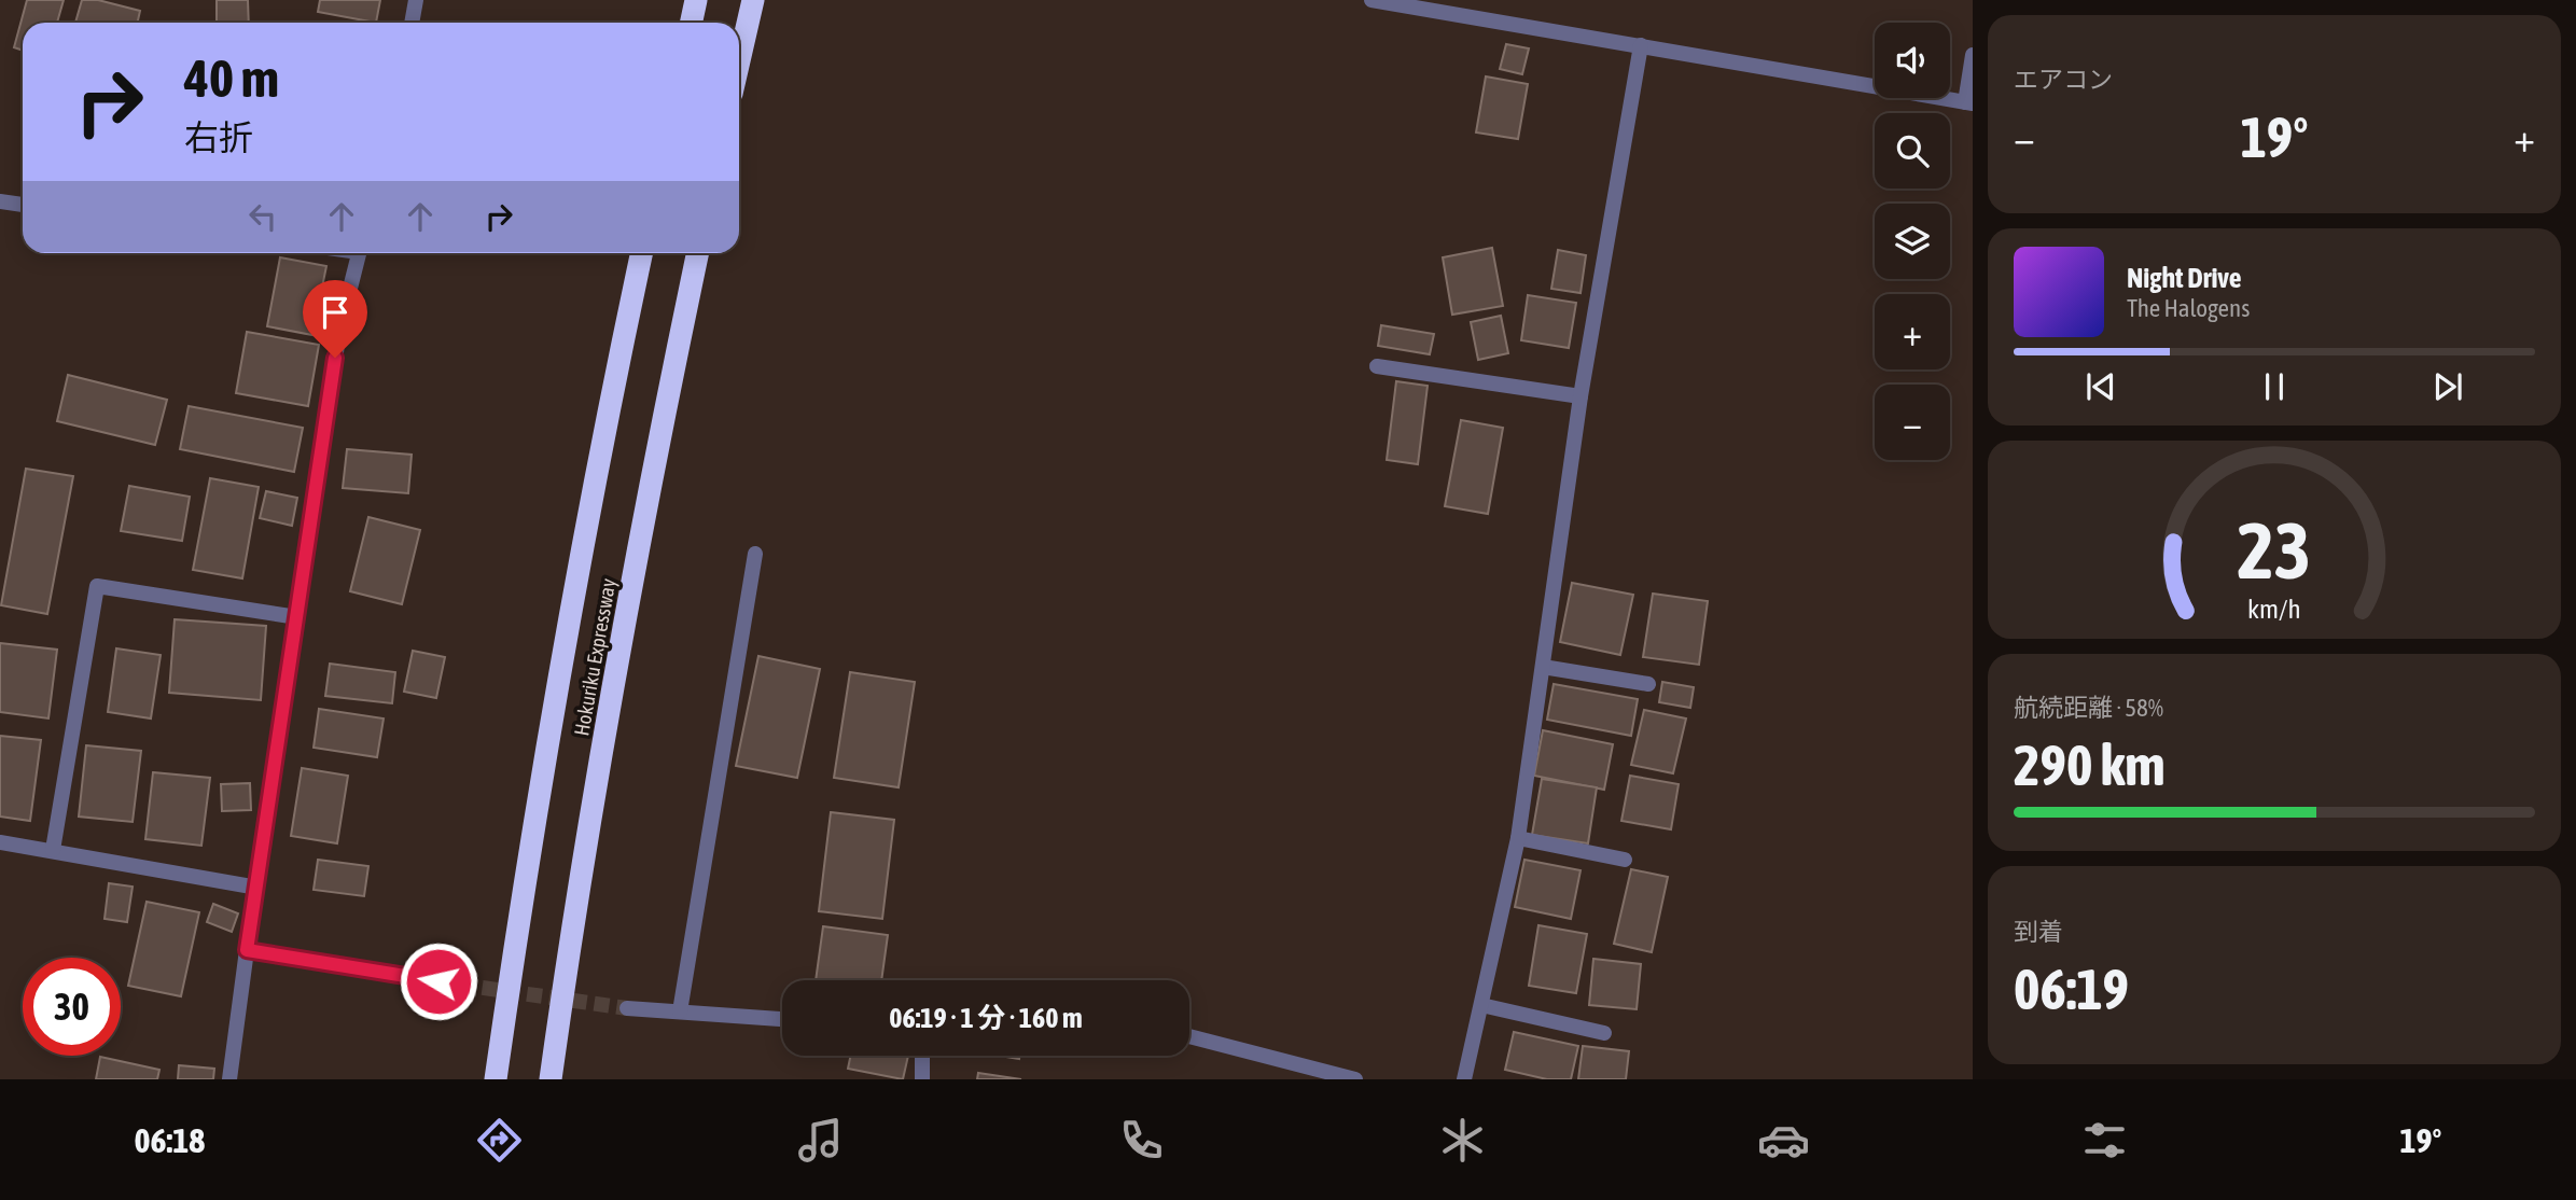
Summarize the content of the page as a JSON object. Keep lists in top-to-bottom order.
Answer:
{
  "streets": {
    "highway": ["Hokuriku Expressway"]
  },
  "page": {
    "tile": [
      "エアコン",
      ["航続距離 · 58%", "290 km"],
      ["到着", "06:19"]
    ],
    "map_buttons": ["+", "−"],
    "turn": ["40 m", "右折"],
    "heat": ["−", "19°", "+"],
    "song": ["Night Drive", "The Halogens"],
    "limit": "30",
    "trip": "06:19 · 1 分 · 160 m",
    "tabs": ["06:18", "19°"],
    "gauge": ["23", "km/h"]
  }
}
